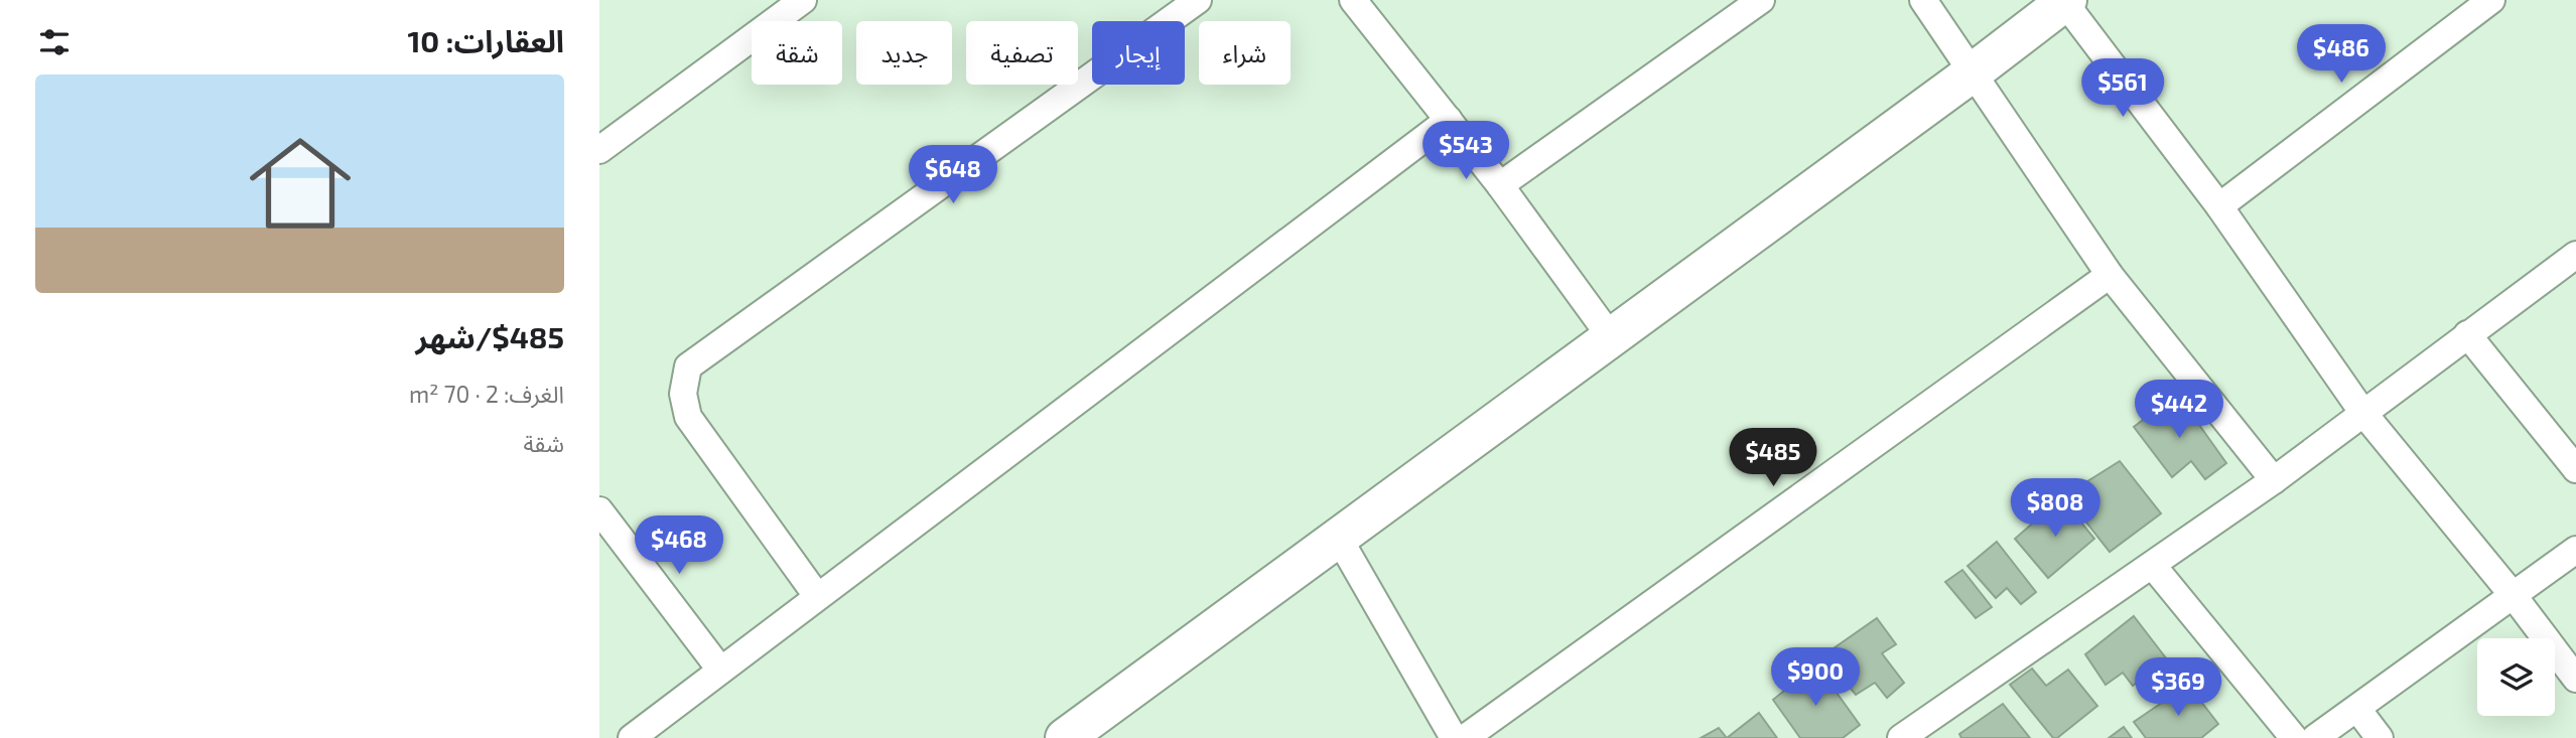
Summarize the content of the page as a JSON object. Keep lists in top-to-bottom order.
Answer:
{
  "page": {
    "heading": "العقارات: 10",
    "chip": [
      "شراء",
      "إيجار",
      "تصفية",
      "جديد",
      "شقة"
    ],
    "price": [
      "$486",
      "$561",
      "$543",
      "$648",
      "$442",
      "$485",
      "$808",
      "$468",
      "$900",
      "$369"
    ],
    "list": [
      {
        "name": "$485/شهر",
        "note": "الغرف: 2 · 70 m² · شقة"
      }
    ]
  }
}
